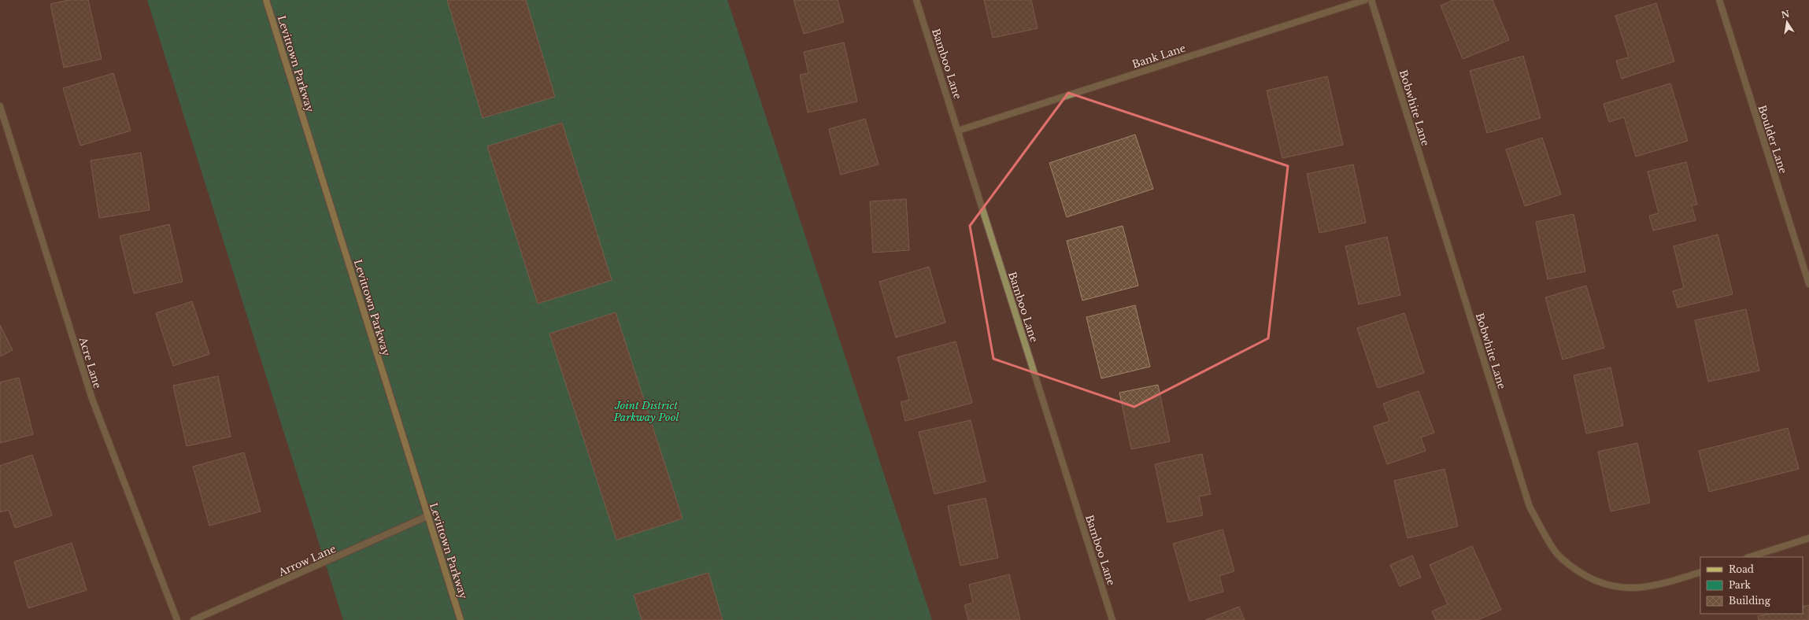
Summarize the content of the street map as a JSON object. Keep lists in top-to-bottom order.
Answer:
{
  "streets": {
    "street": [
      "Bank Lane",
      "Levittown Parkway",
      "Bamboo Lane",
      "Bobwhite Lane",
      "Boulder Lane",
      "Acre Lane",
      "Arrow Lane"
    ]
  },
  "crossings": [
    ["Bank Lane", "Bamboo Lane"],
    ["Levittown Parkway", "Arrow Lane"]
  ],
  "parks": ["Joint District Parkway Pool"],
  "legend": ["Road", "Park", "Building"],
  "north": "top"
}
